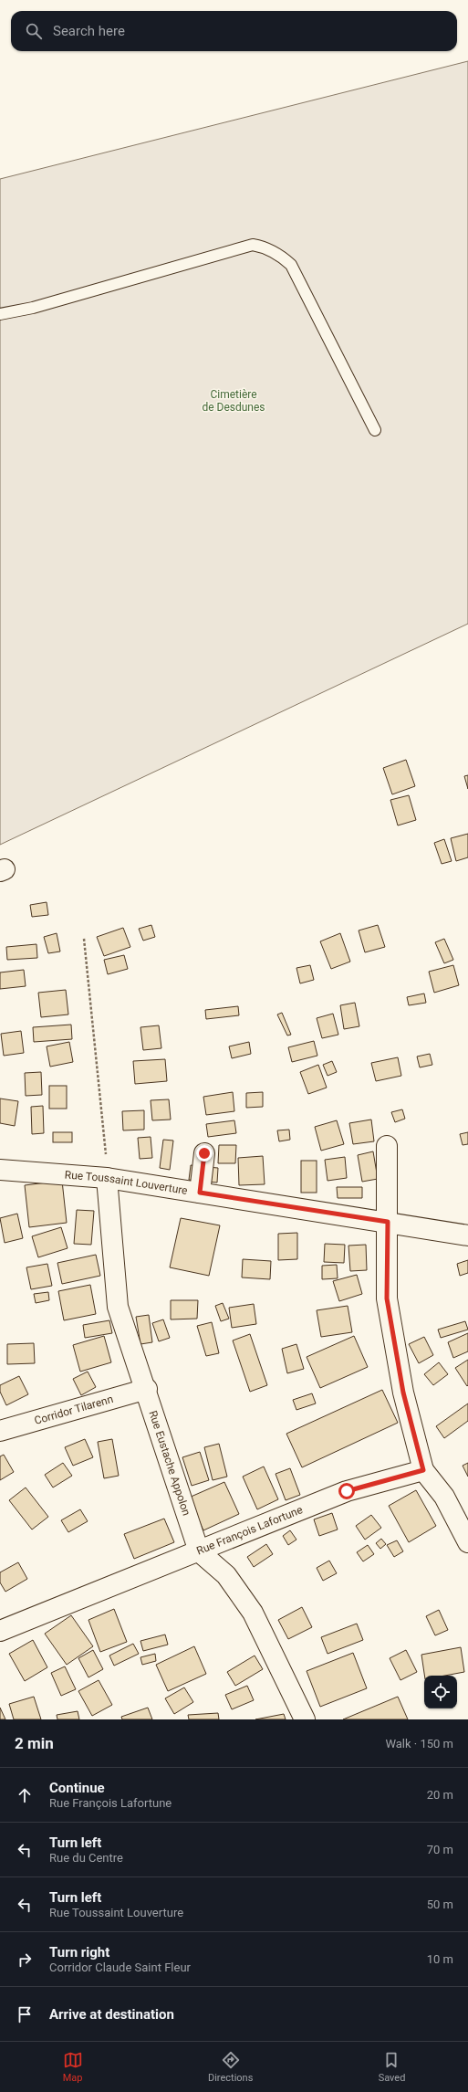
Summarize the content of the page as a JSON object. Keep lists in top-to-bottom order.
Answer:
{
  "streets": {
    "street": [
      "Rue Toussaint Louverture",
      "Corridor Tilarenn",
      "Rue Eustache Appolon",
      "Rue François Lafortune"
    ]
  },
  "crossings": [
    ["Rue Toussaint Louverture", "Rue Eustache Appolon"],
    ["Corridor Tilarenn", "Rue Eustache Appolon"],
    ["Rue Eustache Appolon", "Rue François Lafortune"]
  ],
  "parks": ["Cimetière de Desdunes"],
  "page": {
    "search": "Search here",
    "heading": ["2 min", "Walk · 150 m"],
    "list": [
      ["Continue", "Rue François Lafortune", "20 m"],
      ["Turn left", "Rue du Centre", "70 m"],
      ["Turn left", "Rue Toussaint Louverture", "50 m"],
      ["Turn right", "Corridor Claude Saint Fleur", "10 m"],
      "Arrive at destination"
    ],
    "nav": ["Map", "Directions", "Saved"]
  }
}
